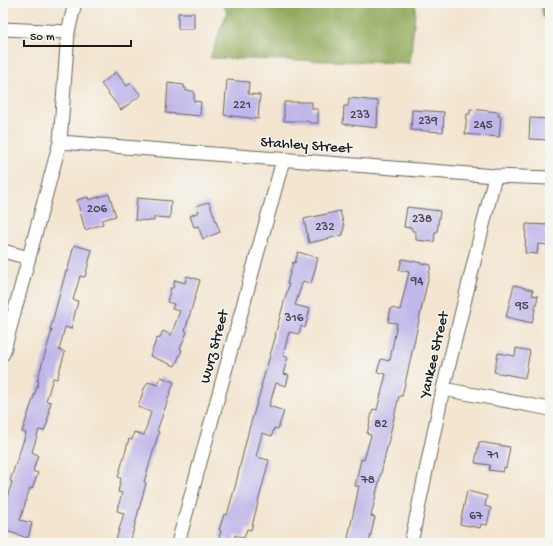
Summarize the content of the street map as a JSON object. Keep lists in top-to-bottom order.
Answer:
{
  "streets": {
    "street": ["Stahley Street", "Wurz Street", "Yankee Street"]
  },
  "crossings": [
    ["Stahley Street", "Wurz Street"],
    ["Stahley Street", "Yankee Street"]
  ],
  "house_numbers": [
    "221",
    "233",
    "239",
    "245",
    "206",
    "238",
    "232",
    "94",
    "95",
    "316",
    "82",
    "71",
    "78",
    "67"
  ],
  "scale_bar": "50 m"
}
